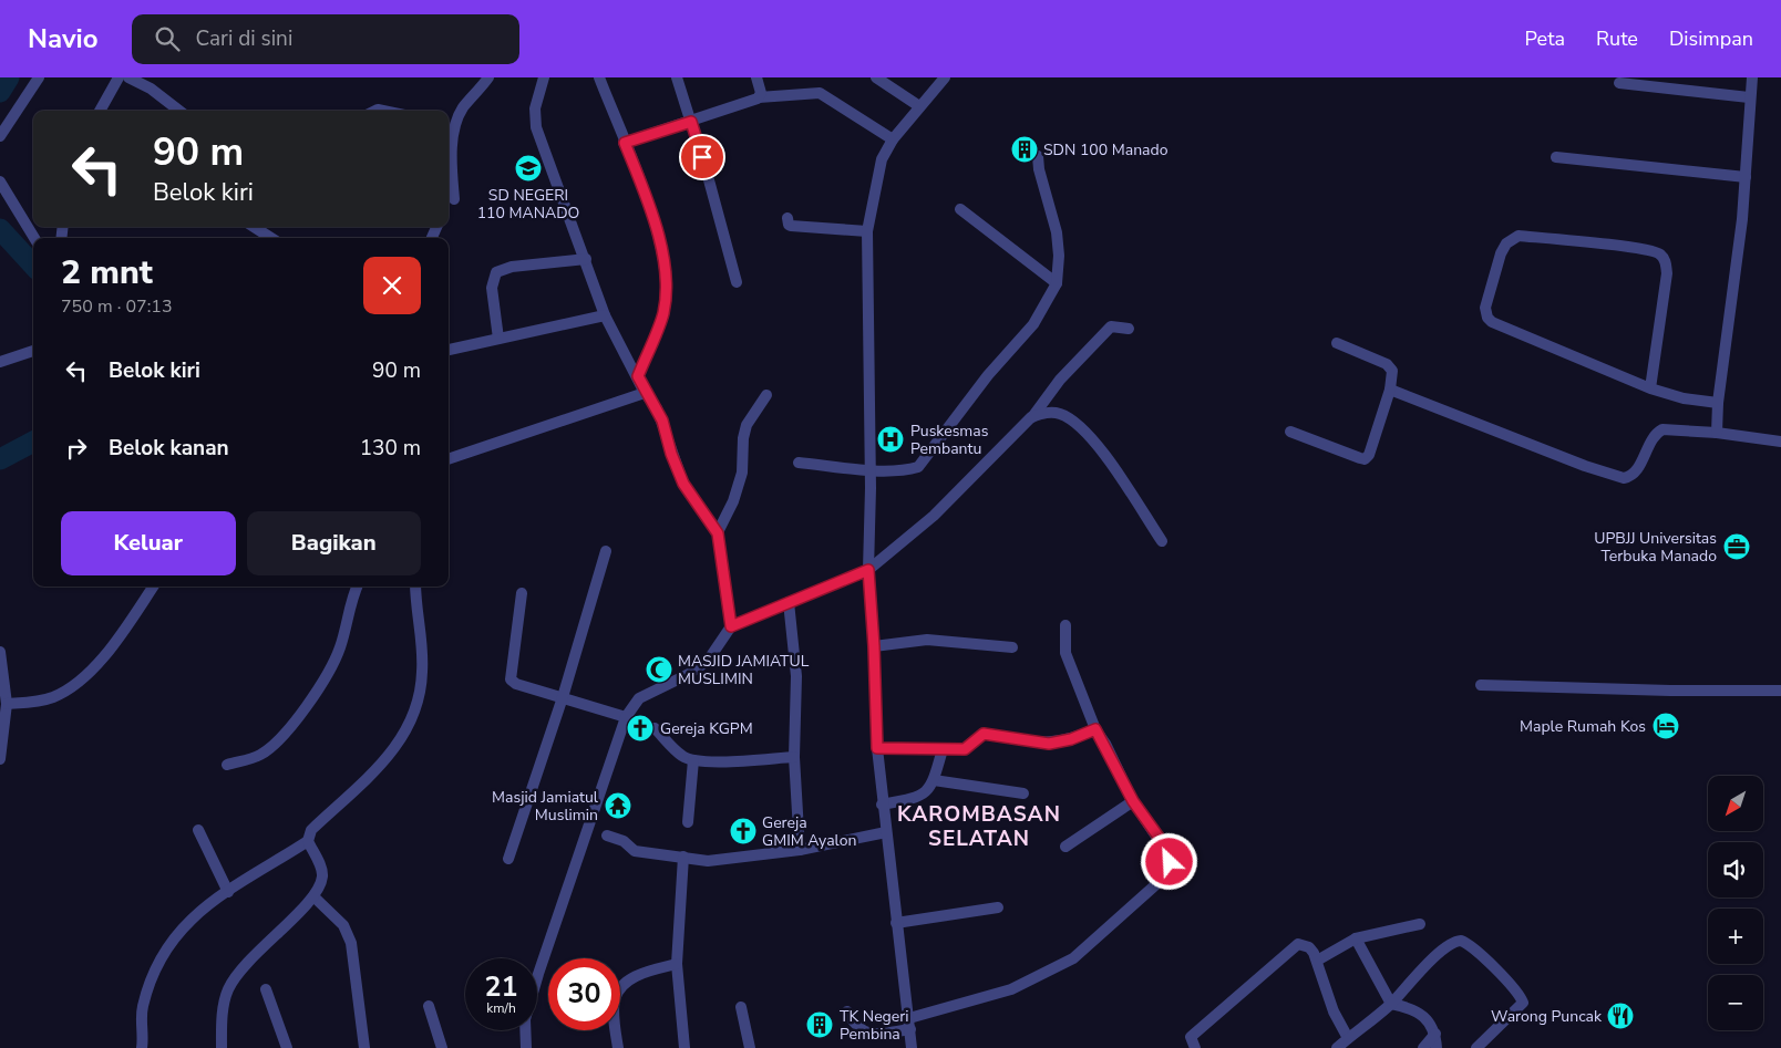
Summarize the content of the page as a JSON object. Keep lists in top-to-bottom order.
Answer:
{
  "districts": ["KAROMBASAN SELATAN"],
  "places": {
    "building": ["SDN 100 Manado", "TK Negeri Pembina"],
    "school or university": ["SD NEGERI 110 MANADO"],
    "hospital": ["Puskesmas Pembantu"],
    "office": ["UPBJJ Universitas Terbuka Manado"],
    "mosque": ["MASJID JAMIATUL MUSLIMIN"],
    "hotel": ["Maple Rumah Kos"],
    "church": ["Gereja KGPM", "Gereja GMIM Ayalon"],
    "temple": ["Masjid Jamiatul Muslimin"],
    "restaurant": ["Warong Puncak"]
  },
  "north": "bottom left",
  "page": {
    "header": "Navio",
    "search": "Cari di sini",
    "nav": ["Peta", "Rute", "Disimpan"],
    "turn": ["90 m", "Belok kiri"],
    "heading": ["2 mnt", "750 m · 07:13"],
    "list": [
      {
        "name": "Belok kiri",
        "value": "90 m"
      },
      {
        "name": "Belok kanan",
        "value": "130 m"
      }
    ],
    "buttons": ["Keluar", "Bagikan"],
    "map_buttons": ["+", "−"],
    "speed": "21 km/h",
    "limit": "30"
  }
}
